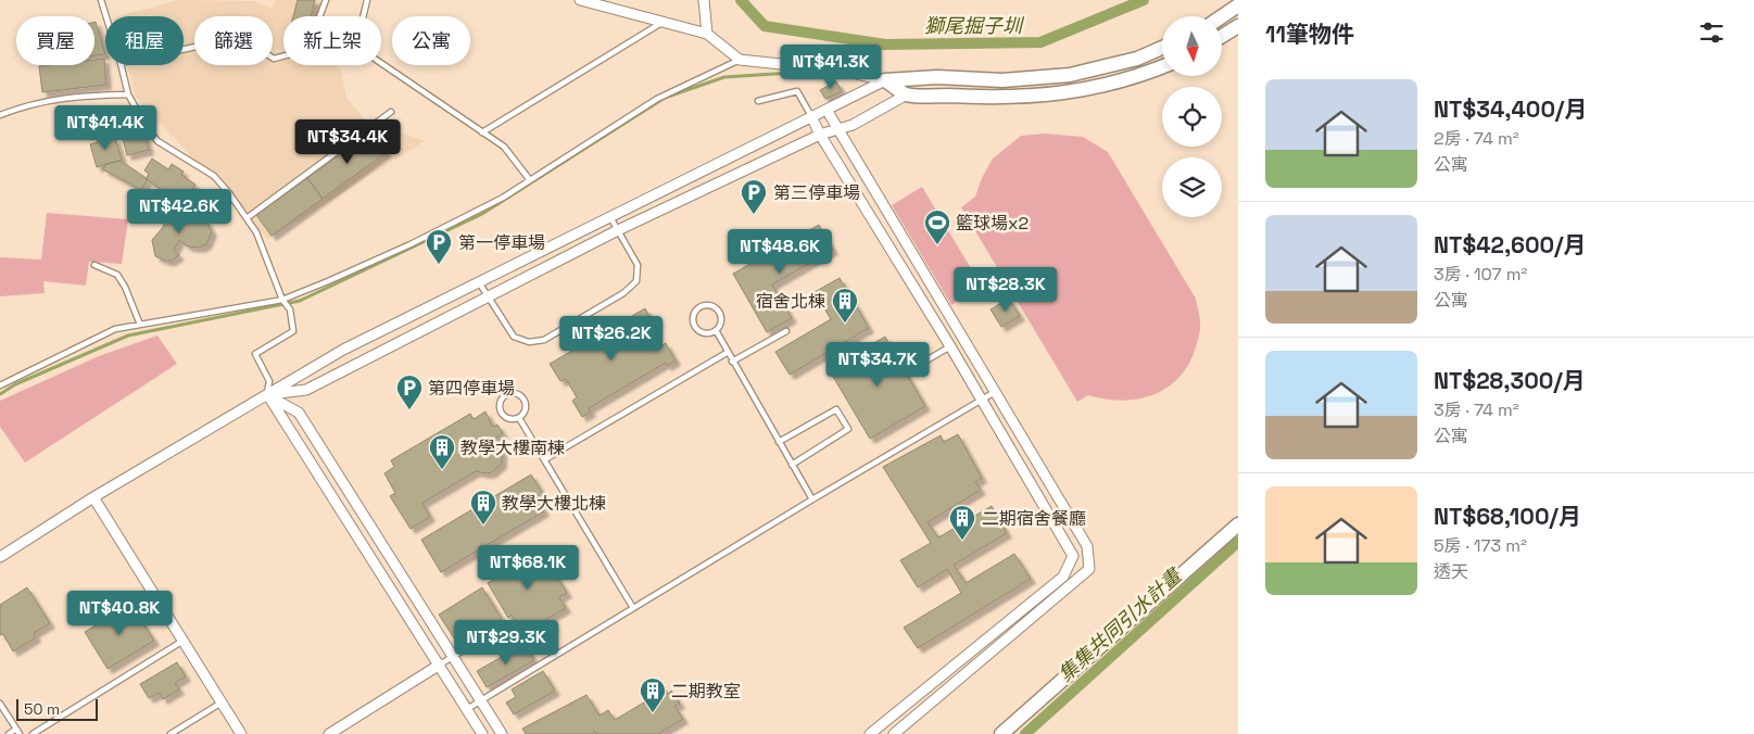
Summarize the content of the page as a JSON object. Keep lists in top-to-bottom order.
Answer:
{
  "water": ["獅尾掘子圳", "集集共同引水計畫"],
  "places": {
    "parking": ["第三停車場", "第一停車場", "第四停車場"],
    "sports": ["籃球場x2"],
    "building": [
      "宿舍北棟",
      "教學大樓南棟",
      "教學大樓北棟",
      "二期宿舍餐廳",
      "二期教室"
    ]
  },
  "scale_bar": "50 m",
  "north": "bottom",
  "page": {
    "heading": "11筆物件",
    "chip": [
      "買屋",
      "租屋",
      "篩選",
      "新上架",
      "公寓"
    ],
    "price": [
      "NT$41.3K",
      "NT$41.4K",
      "NT$34.4K",
      "NT$42.6K",
      "NT$48.6K",
      "NT$28.3K",
      "NT$26.2K",
      "NT$34.7K",
      "NT$68.1K",
      "NT$40.8K",
      "NT$29.3K"
    ],
    "list": [
      {
        "name": "NT$34,400/月",
        "note": "2房 · 74 m² · 公寓"
      },
      {
        "name": "NT$42,600/月",
        "note": "3房 · 107 m² · 公寓"
      },
      {
        "name": "NT$28,300/月",
        "note": "3房 · 74 m² · 公寓"
      },
      {
        "name": "NT$68,100/月",
        "note": "5房 · 173 m² · 透天"
      }
    ],
    "scale": "50 m"
  }
}
